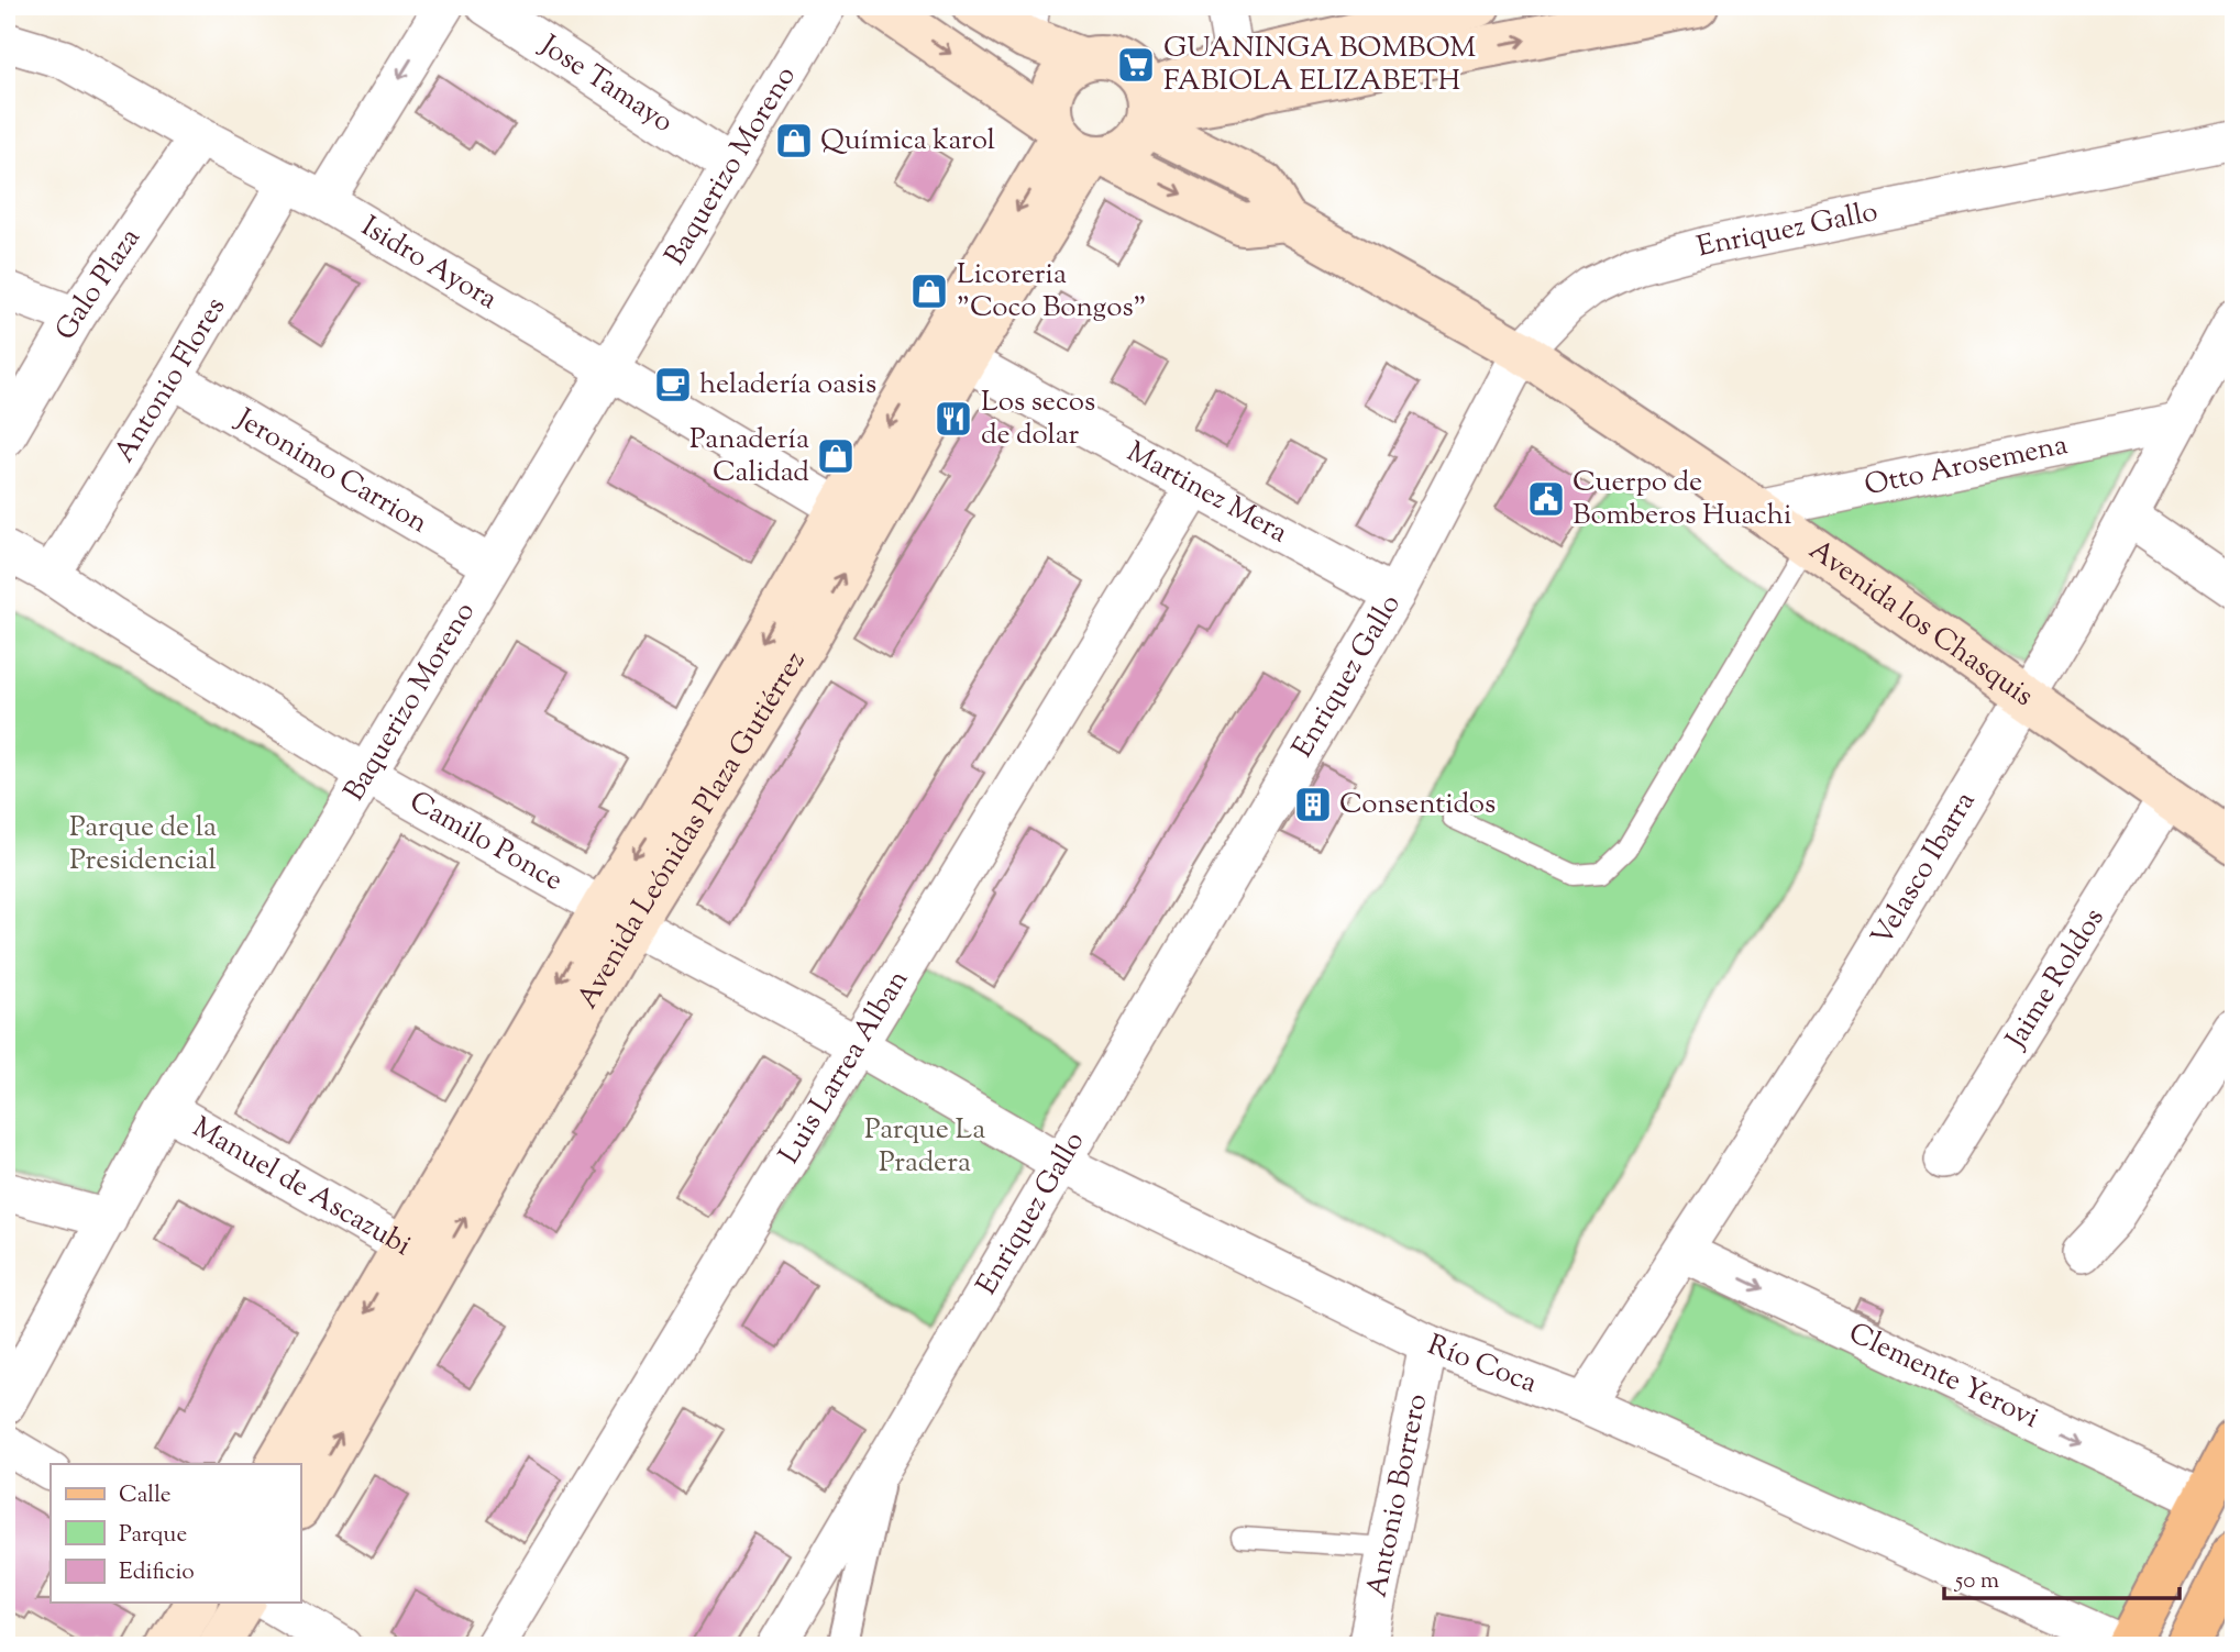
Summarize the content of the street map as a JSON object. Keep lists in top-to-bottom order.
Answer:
{
  "streets": {
    "main road": ["Avenida los Chasquis", "Avenida Leónidas Plaza Gutiérrez"],
    "street": [
      "Jose Tamayo",
      "Baquerizo Moreno",
      "Enriquez Gallo",
      "Isidro Ayora",
      "Galo Plaza",
      "Antonio Flores",
      "Otto Arosemena",
      "Jeronimo Carrion",
      "Martinez Mera",
      "Camilo Ponce",
      "Velasco Ibarra",
      "Jaime Roldos",
      "Luis Larrea Alban",
      "Manuel de Ascazubi",
      "Río Coca",
      "Clemente Yerovi",
      "Antonio Borrero"
    ]
  },
  "crossings": [
    ["Jose Tamayo", "Baquerizo Moreno"],
    ["Baquerizo Moreno", "Isidro Ayora"],
    ["Baquerizo Moreno", "Jeronimo Carrion"],
    ["Baquerizo Moreno", "Camilo Ponce"],
    ["Baquerizo Moreno", "Manuel de Ascazubi"],
    ["Enriquez Gallo", "Martinez Mera"],
    ["Enriquez Gallo", "Avenida los Chasquis"],
    ["Enriquez Gallo", "Río Coca"],
    ["Isidro Ayora", "Galo Plaza"],
    ["Isidro Ayora", "Antonio Flores"],
    ["Isidro Ayora", "Avenida Leónidas Plaza Gutiérrez"],
    ["Antonio Flores", "Jeronimo Carrion"],
    ["Antonio Flores", "Camilo Ponce"],
    ["Otto Arosemena", "Avenida los Chasquis"],
    ["Otto Arosemena", "Velasco Ibarra"],
    ["Martinez Mera", "Avenida Leónidas Plaza Gutiérrez"],
    ["Martinez Mera", "Luis Larrea Alban"],
    ["Avenida los Chasquis", "Avenida Leónidas Plaza Gutiérrez"],
    ["Avenida los Chasquis", "Velasco Ibarra"],
    ["Avenida los Chasquis", "Jaime Roldos"],
    ["Avenida Leónidas Plaza Gutiérrez", "Camilo Ponce"],
    ["Avenida Leónidas Plaza Gutiérrez", "Manuel de Ascazubi"],
    ["Camilo Ponce", "Luis Larrea Alban"],
    ["Camilo Ponce", "Río Coca"],
    ["Velasco Ibarra", "Río Coca"],
    ["Velasco Ibarra", "Clemente Yerovi"],
    ["Luis Larrea Alban", "Río Coca"],
    ["Río Coca", "Antonio Borrero"]
  ],
  "one_way": ["Clemente Yerovi"],
  "parks": ["Parque de la Presidencial", "Parque La Pradera"],
  "places": {
    "supermarket": ["GUANINGA BOMBOM FABIOLA ELIZABETH"],
    "shop": ["Química karol", "Licoreria \"Coco Bongos\"", "Panadería Calidad"],
    "cafe": ["heladería oasis"],
    "restaurant": ["Los secos de dolar"],
    "public building": ["Cuerpo de Bomberos Huachi"],
    "building": ["Consentidos"]
  },
  "legend": ["Calle", "Parque", "Edificio"],
  "scale_bar": "50 m"
}
